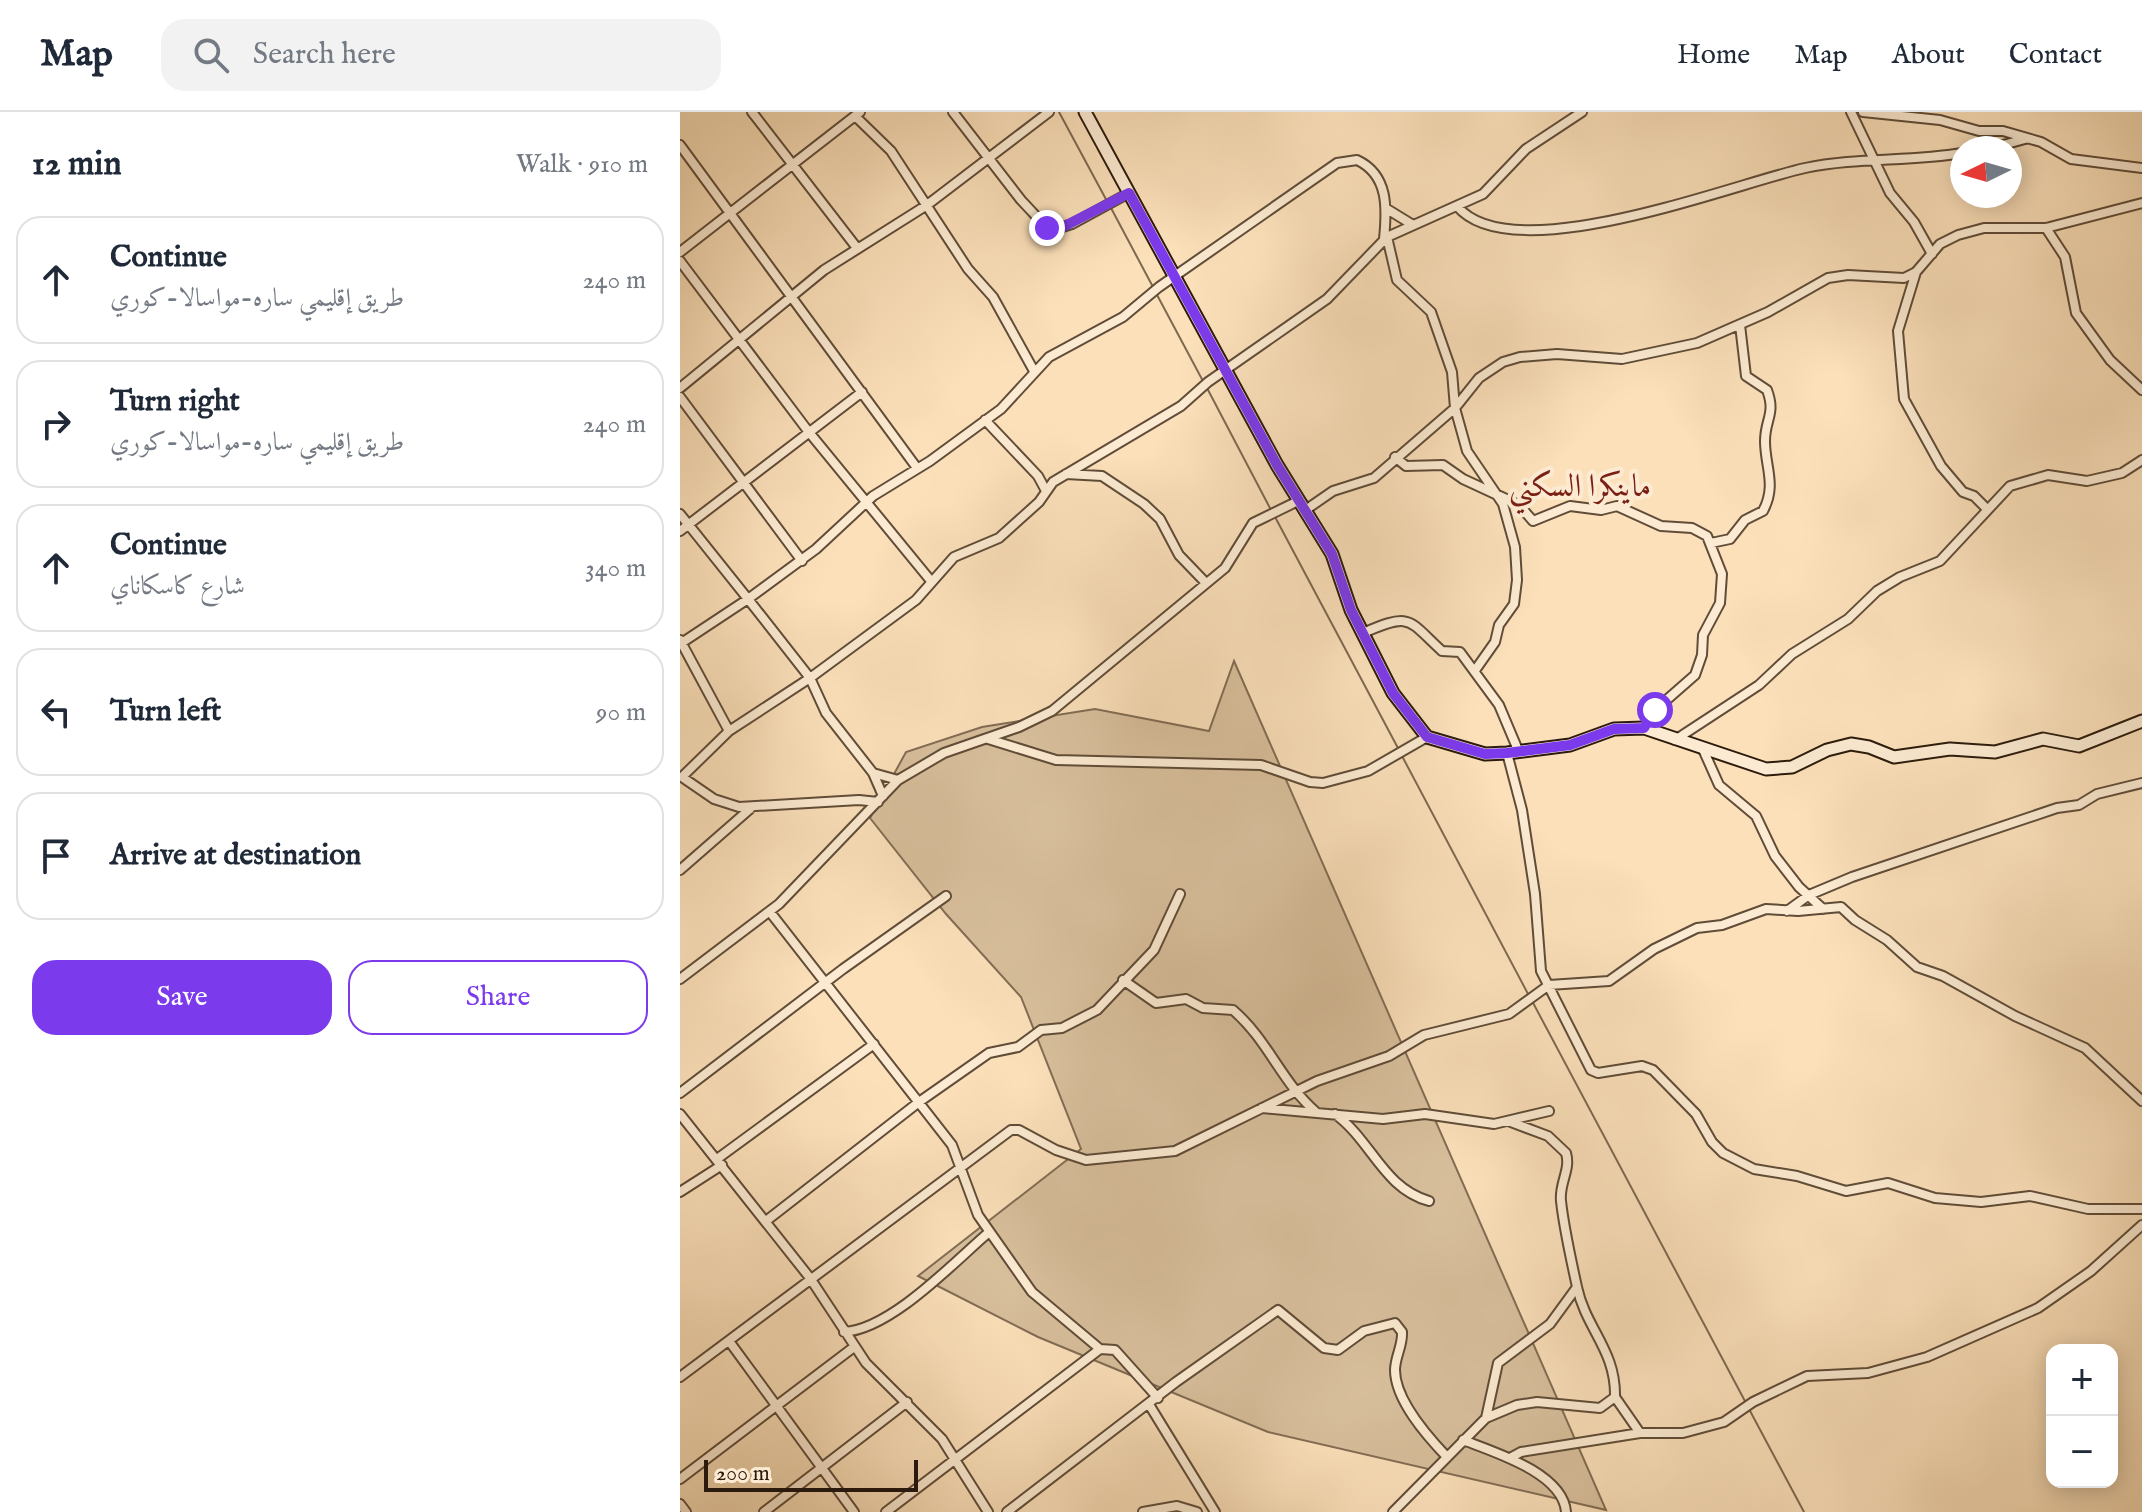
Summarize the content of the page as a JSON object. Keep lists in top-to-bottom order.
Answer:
{
  "districts": ["ماينكرا السكني"],
  "scale_bar": "200 m",
  "north": "left",
  "page": {
    "header": "Map",
    "search": "Search here",
    "nav": [
      "Home",
      "Map",
      "About",
      "Contact"
    ],
    "heading": ["12 min", "Walk · 910 m"],
    "list": [
      ["Continue", "طريق إقليمي ساره-مواسالا-كوري", "240 m"],
      ["Turn right", "طريق إقليمي ساره-مواسالا-كوري", "240 m"],
      ["Continue", "شارع كاسكاناي", "340 m"],
      ["Turn left", "90 m"],
      "Arrive at destination"
    ],
    "buttons": ["Save", "Share"],
    "map_buttons": ["+", "−"],
    "scale": "200 m"
  }
}
